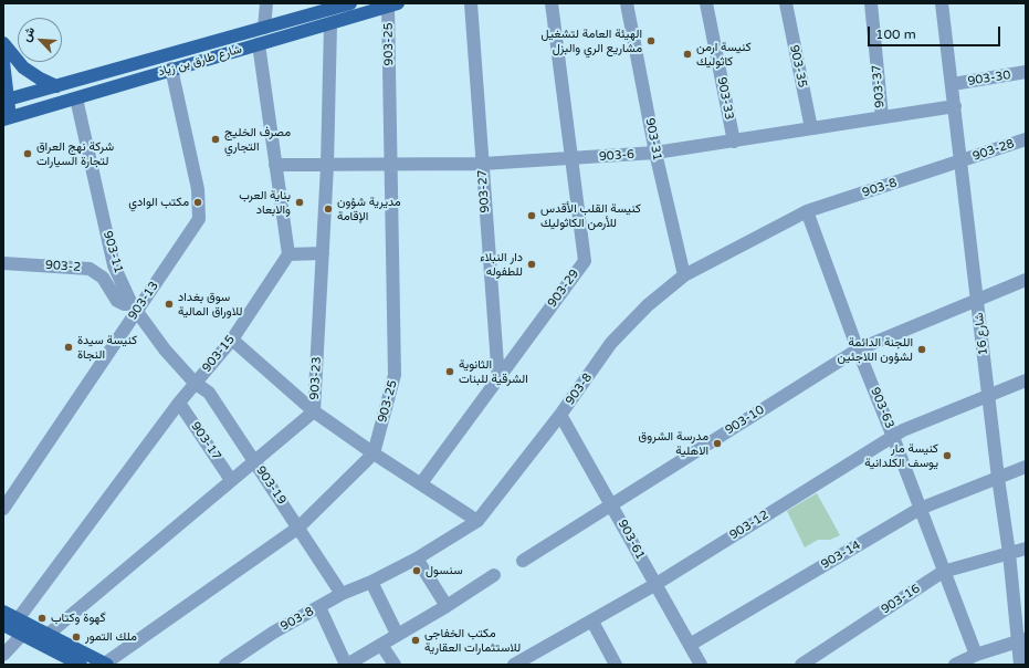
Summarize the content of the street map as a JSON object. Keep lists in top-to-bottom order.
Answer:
{
  "streets": {
    "main road": ["شارع طارق بن زياد"],
    "street": [
      "903-25",
      "903-35",
      "903-30",
      "903-37",
      "903-33",
      "903-31",
      "903-28",
      "903-6",
      "903-8",
      "903-27",
      "903-11",
      "903-2",
      "903-29",
      "903-13",
      "شارع 16",
      "903-15",
      "903-23",
      "903-63",
      "903-10",
      "903-17",
      "903-19",
      "903-12",
      "903-61",
      "903-14",
      "903-16"
    ]
  },
  "crossings": [
    ["903-25", "شارع طارق بن زياد"],
    ["903-25", "903-6"],
    ["شارع طارق بن زياد", "903-11"],
    ["شارع طارق بن زياد", "903-13"],
    ["شارع طارق بن زياد", "903-23"],
    ["903-35", "903-6"],
    ["903-30", "شارع 16"],
    ["903-37", "903-6"],
    ["903-33", "903-6"],
    ["903-31", "903-6"],
    ["903-31", "903-8"],
    ["903-28", "903-8"],
    ["903-28", "شارع 16"],
    ["903-6", "903-27"],
    ["903-6", "903-29"],
    ["903-6", "شارع 16"],
    ["903-6", "903-23"],
    ["903-8", "شارع 16"],
    ["903-8", "903-63"],
    ["903-8", "903-19"],
    ["903-8", "903-61"],
    ["903-27", "903-29"],
    ["903-11", "903-2"],
    ["903-11", "903-13"],
    ["903-11", "903-15"],
    ["903-11", "903-19"],
    ["903-2", "903-13"],
    ["شارع 16", "903-10"],
    ["شارع 16", "903-12"],
    ["شارع 16", "903-14"],
    ["شارع 16", "903-16"],
    ["903-15", "903-17"],
    ["903-15", "903-19"],
    ["903-23", "903-17"],
    ["903-23", "903-19"],
    ["903-63", "903-10"],
    ["903-63", "903-12"],
    ["903-63", "903-14"],
    ["903-63", "903-16"],
    ["903-10", "903-61"],
    ["903-12", "903-61"],
    ["903-61", "903-14"]
  ],
  "places": [
    "الهيئة العامة لتشغيل مشاريع الري والبزل",
    "كنيسة ارمن كاثوليك",
    "مصرف الخليج التجاري",
    "شركة نهج العراق لتجارة السيارات",
    "مكتب الوادي",
    "بناية العرب والابعاد",
    "مديرية شؤون الإقامة",
    "كنيسة القلب الأقدس للأرمن الكاثوليك",
    "دار النبلاء للطفوله",
    "سوق بغداد للاوراق المالية",
    "كنيسة سيدة النجاة",
    "اللجنة الدائمة لشؤون اللاجئين",
    "الثانوية الشرقية للبنات",
    "مدرسة الشروق الاهلية",
    "كنيسة مار يوسف الكلدانية",
    "سنسول",
    "گهوة وكتاب",
    "ملك التمور",
    "مكتب الخفاجي للاستثمارات العقارية"
  ],
  "scale_bar": "100 m",
  "north": "top left"
}
